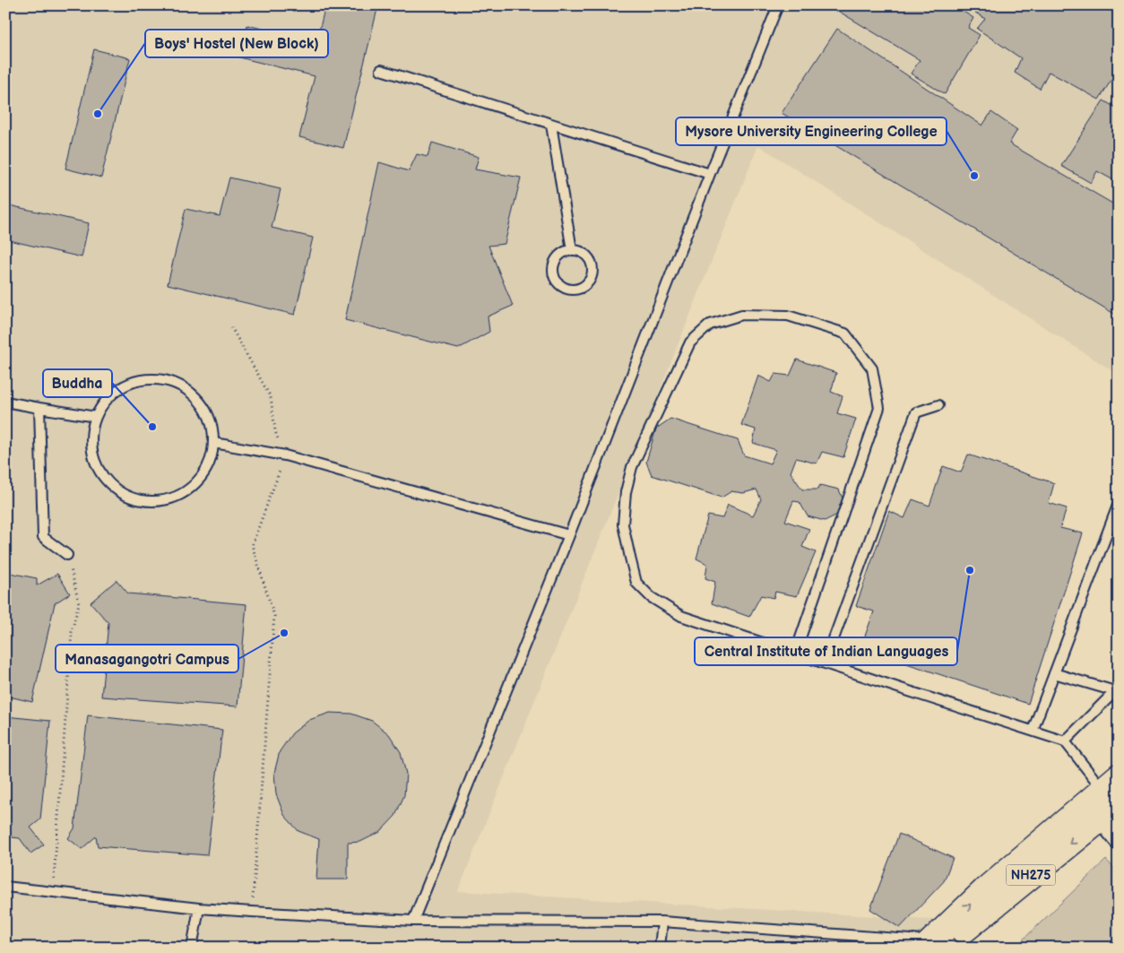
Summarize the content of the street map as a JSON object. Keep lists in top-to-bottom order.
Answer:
{
  "streets": {
    "main road": ["NH275"]
  },
  "places": [
    "Boys' Hostel (New Block)",
    "Mysore University Engineering College",
    "Buddha",
    "Central Institute of Indian Languages",
    "Manasagangotri Campus"
  ]
}
